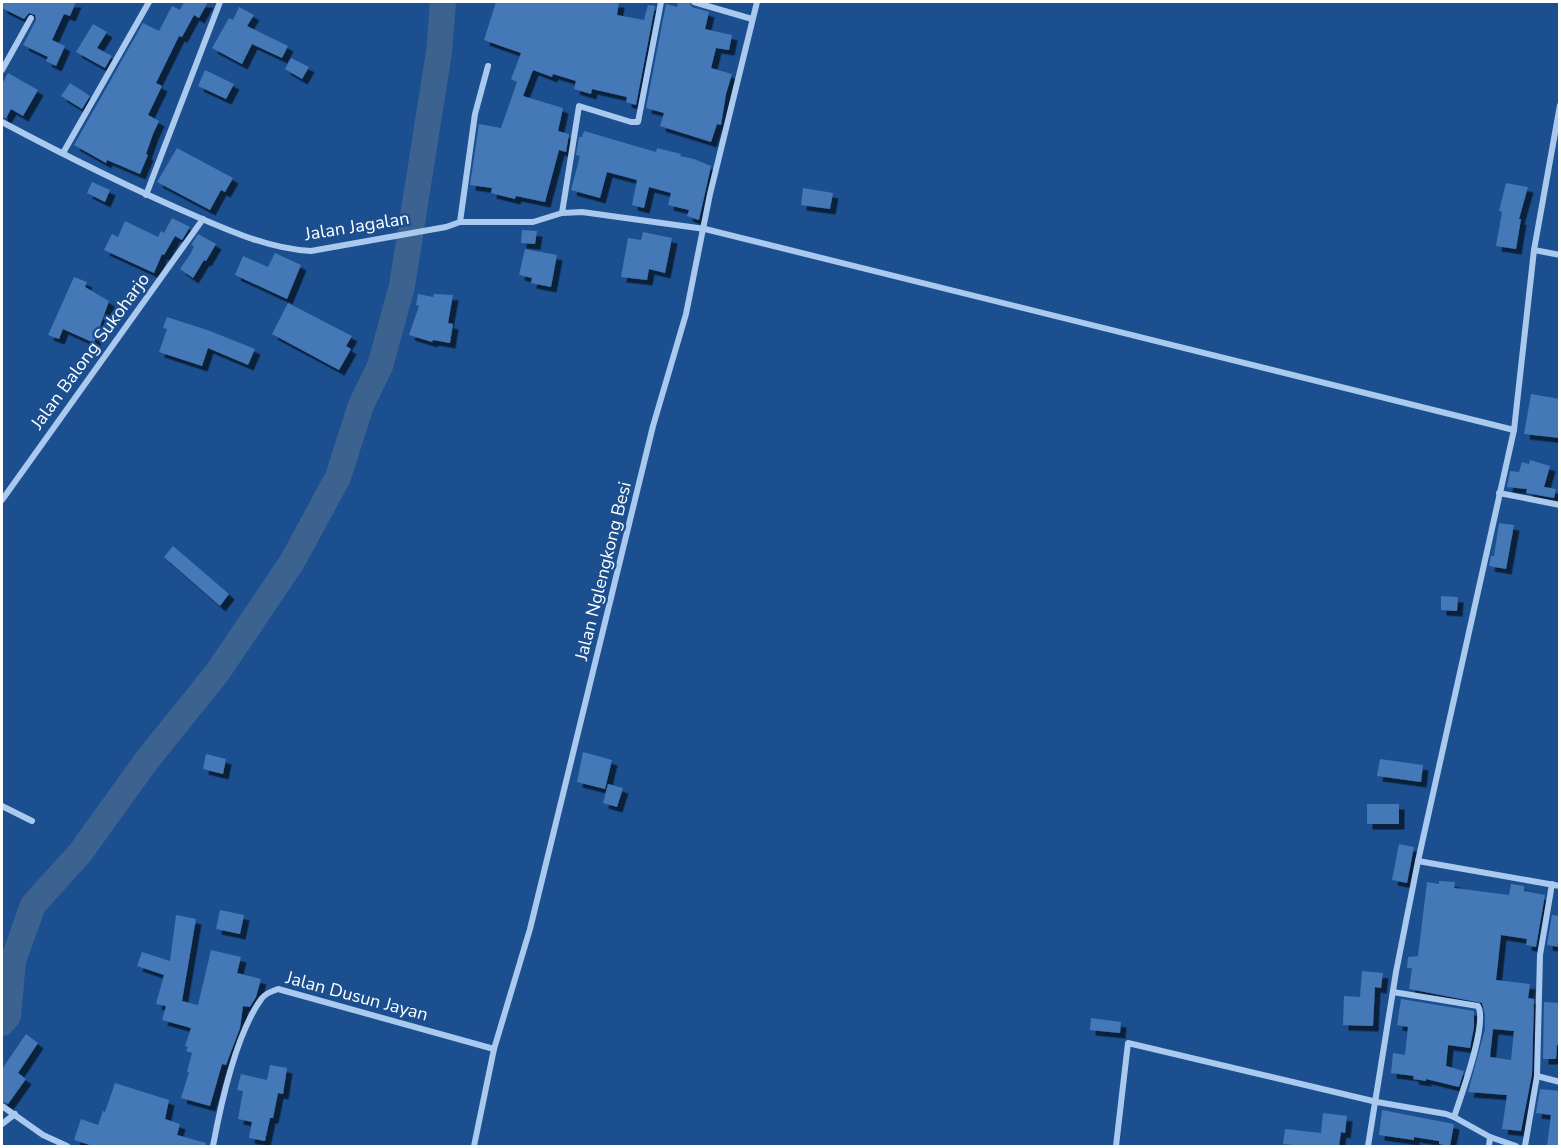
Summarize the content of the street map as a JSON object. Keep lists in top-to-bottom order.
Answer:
{
  "streets": {
    "street": [
      "Jalan Jagalan",
      "Jalan Balong Sukoharjo",
      "Jalan Nglengkong Besi",
      "Jalan Dusun Jayan"
    ]
  },
  "crossings": [
    ["Jalan Jagalan", "Jalan Balong Sukoharjo"],
    ["Jalan Jagalan", "Jalan Nglengkong Besi"],
    ["Jalan Nglengkong Besi", "Jalan Dusun Jayan"]
  ]
}
